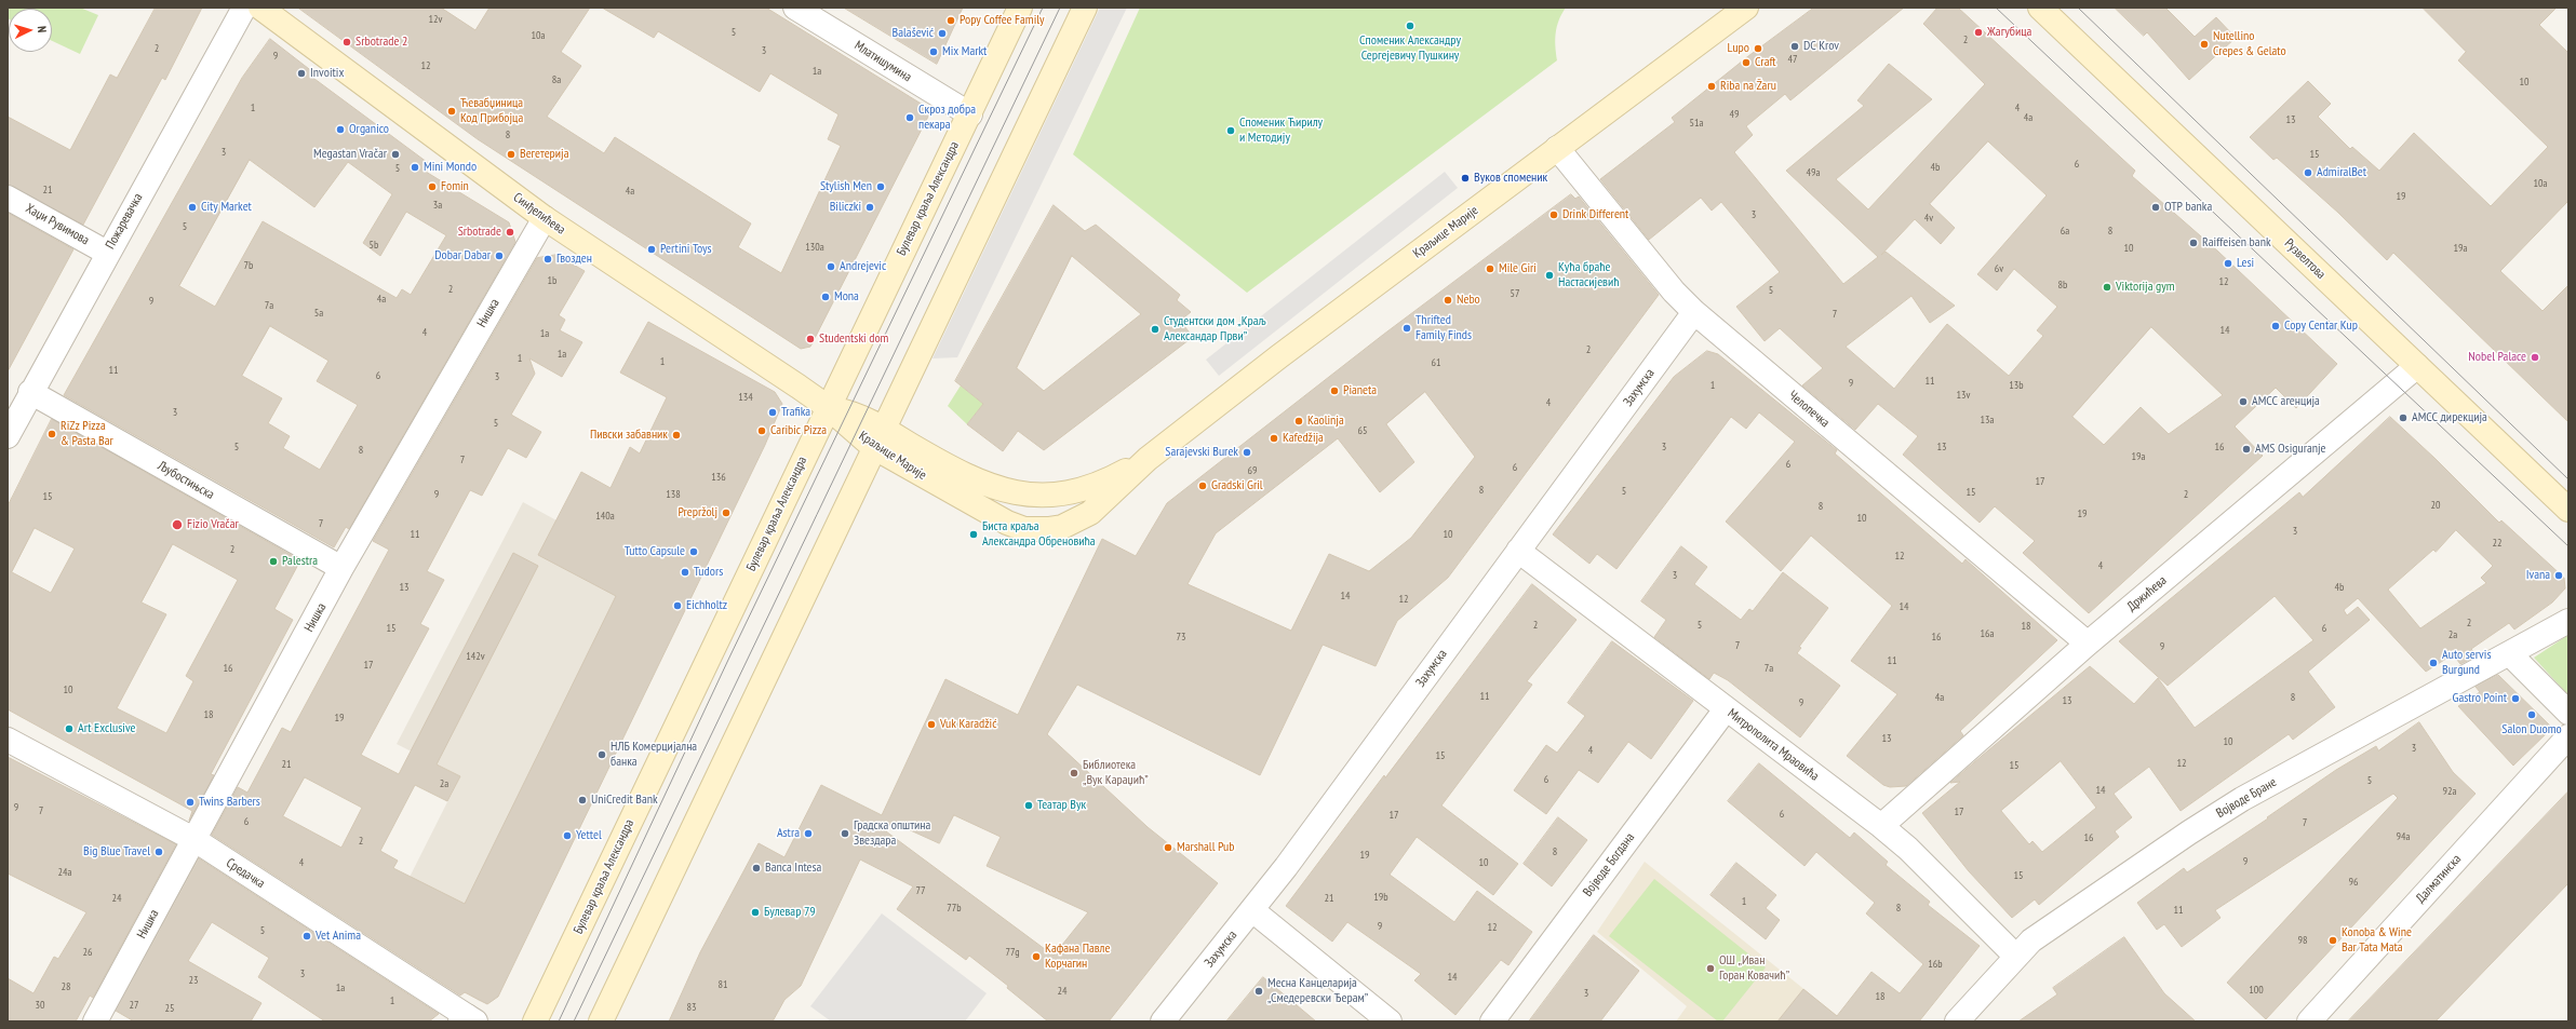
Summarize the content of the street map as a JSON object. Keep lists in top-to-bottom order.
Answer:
{
  "streets": {
    "main road": [
      "Булевар краља Александра",
      "Синђелићева",
      "Краљице Марије",
      "Рузвелтова"
    ],
    "street": [
      "Млатишумина",
      "Пожаревачка",
      "Хаџи Рувимова",
      "Нишка",
      "Захумска",
      "Челопечка",
      "Љубостињска",
      "Држићева",
      "Митрополита Мраовића",
      "Војводе Бране",
      "Војводе Богдана",
      "Средачка",
      "Далматинска"
    ]
  },
  "crossings": [
    ["Млатишумина", "Булевар краља Александра"],
    ["Булевар краља Александра", "Синђелићева"],
    ["Булевар краља Александра", "Краљице Марије"],
    ["Синђелићева", "Краљице Марије"],
    ["Синђелићева", "Нишка"],
    ["Пожаревачка", "Хаџи Рувимова"],
    ["Пожаревачка", "Љубостињска"],
    ["Краљице Марије", "Челопечка"],
    ["Рузвелтова", "Држићева"],
    ["Нишка", "Љубостињска"],
    ["Нишка", "Средачка"],
    ["Захумска", "Челопечка"],
    ["Захумска", "Митрополита Мраовића"],
    ["Челопечка", "Држићева"],
    ["Држићева", "Митрополита Мраовића"],
    ["Митрополита Мраовића", "Војводе Бране"],
    ["Митрополита Мраовића", "Војводе Богдана"]
  ],
  "places": [
    "Popy Coffee Family",
    "Споменик Александру Сергејевичу Пушкину",
    "Жагубица",
    "Balašević",
    "Srbotrade 2",
    "Nutellino Crepes & Gelato",
    "DC Krov",
    "Lupo",
    "Mix Markt",
    "Craft",
    "Invoitix",
    "Riba na Žaru",
    "Ћевабџиница Код Прибојца",
    "Скроз добра пекара",
    "Organico",
    "Споменик Ћирилу и Методију",
    "Megastan Vračar",
    "Вегетерија",
    "Mini Mondo",
    "AdmiralBet",
    "Вуков споменик",
    "Fomin",
    "Stylish Men",
    "City Market",
    "Biliczki",
    "OTP banka",
    "Drink Different",
    "Srbotrade",
    "Raiffeisen bank",
    "Pertini Toys",
    "Dobar Dabar",
    "Гвозден",
    "Lesi",
    "Andrejevic",
    "Mile Giri",
    "Кућа браће Настасијевић",
    "Viktorija gym",
    "Mona",
    "Nebo",
    "Copy Centar Kup",
    "Thrifted Family Finds",
    "Студентски дом „Краљ Александар Први”",
    "Studentski dom",
    "Nobel Palace",
    "Pianeta",
    "АМСС агенција",
    "Trafika",
    "АМСС дирекција",
    "Kaolinja",
    "Caribic Pizza",
    "RiZz Pizza & Pasta Bar",
    "Пивски забавник",
    "Kafedžija",
    "AMS Osiguranje",
    "Sarajevski Burek",
    "Gradski Gril",
    "Prepržolj",
    "Fizio Vračar",
    "Биста краља Александра Обреновића",
    "Tutto Capsule",
    "Palestra",
    "Tudors",
    "Ivana",
    "Eichholtz",
    "Auto servis Burgund",
    "Gastro Point",
    "Salon Duomo",
    "Vuk Karadžić",
    "Art Exclusive",
    "НЛБ Комерцијална банка",
    "Библиотека „Вук Караџић”",
    "UniCredit Bank",
    "Twins Barbers",
    "Театар Вук",
    "Astra",
    "Градска општина Звездара",
    "Yettel",
    "Marshall Pub",
    "Big Blue Travel",
    "Banca Intesa",
    "Булевар 79",
    "Vet Anima",
    "Konoba & Wine Bar Tata Mata",
    "Кафана Павле Корчагин",
    "ОШ „Иван Горан Ковачић”",
    "Месна Канцеларија „Смедеревски Ђерам”"
  ],
  "house_numbers": [
    "12v",
    "5",
    "10a",
    "2",
    "2",
    "3",
    "9",
    "47",
    "12",
    "1a",
    "8a",
    "10",
    "1",
    "4",
    "49",
    "4a",
    "13",
    "51a",
    "8",
    "3",
    "15",
    "6",
    "4b",
    "5",
    "49a",
    "10a",
    "21",
    "4a",
    "19",
    "3a",
    "3",
    "4v",
    "5",
    "6a",
    "8",
    "5b",
    "130a",
    "10",
    "19a",
    "7b",
    "6v",
    "1b",
    "12",
    "8b",
    "2",
    "5",
    "57",
    "4a",
    "9",
    "7a",
    "5a",
    "7",
    "14",
    "4",
    "1a",
    "2",
    "1a",
    "1",
    "1",
    "61",
    "11",
    "6",
    "3",
    "11",
    "9",
    "1",
    "13b",
    "13v",
    "134",
    "4",
    "3",
    "13a",
    "5",
    "65",
    "5",
    "3",
    "13",
    "16",
    "8",
    "19a",
    "7",
    "6",
    "6",
    "69",
    "136",
    "17",
    "8",
    "5",
    "15",
    "9",
    "138",
    "2",
    "15",
    "20",
    "8",
    "19",
    "140a",
    "10",
    "7",
    "3",
    "11",
    "10",
    "22",
    "2",
    "12",
    "4",
    "3",
    "13",
    "4b",
    "14",
    "12",
    "14",
    "2",
    "2",
    "5",
    "18",
    "15",
    "6",
    "16a",
    "2a",
    "73",
    "16",
    "7",
    "9",
    "142v",
    "11",
    "17",
    "16",
    "7a",
    "10",
    "11",
    "4a",
    "8",
    "13",
    "9",
    "18",
    "19",
    "13",
    "10",
    "3",
    "4",
    "15",
    "12",
    "21",
    "15",
    "6",
    "5",
    "2a",
    "14",
    "92a",
    "9",
    "7",
    "17",
    "6",
    "17",
    "6",
    "7",
    "94a",
    "16",
    "2",
    "8",
    "19",
    "9",
    "4",
    "10",
    "24a",
    "15",
    "96",
    "77",
    "19b",
    "24",
    "21",
    "1",
    "77b",
    "8",
    "11",
    "9",
    "12",
    "5",
    "98",
    "26",
    "77g",
    "16b",
    "3",
    "14",
    "23",
    "81",
    "28",
    "1a",
    "100",
    "24",
    "3",
    "18",
    "1",
    "30",
    "27",
    "83",
    "25"
  ],
  "north": "right"
}
